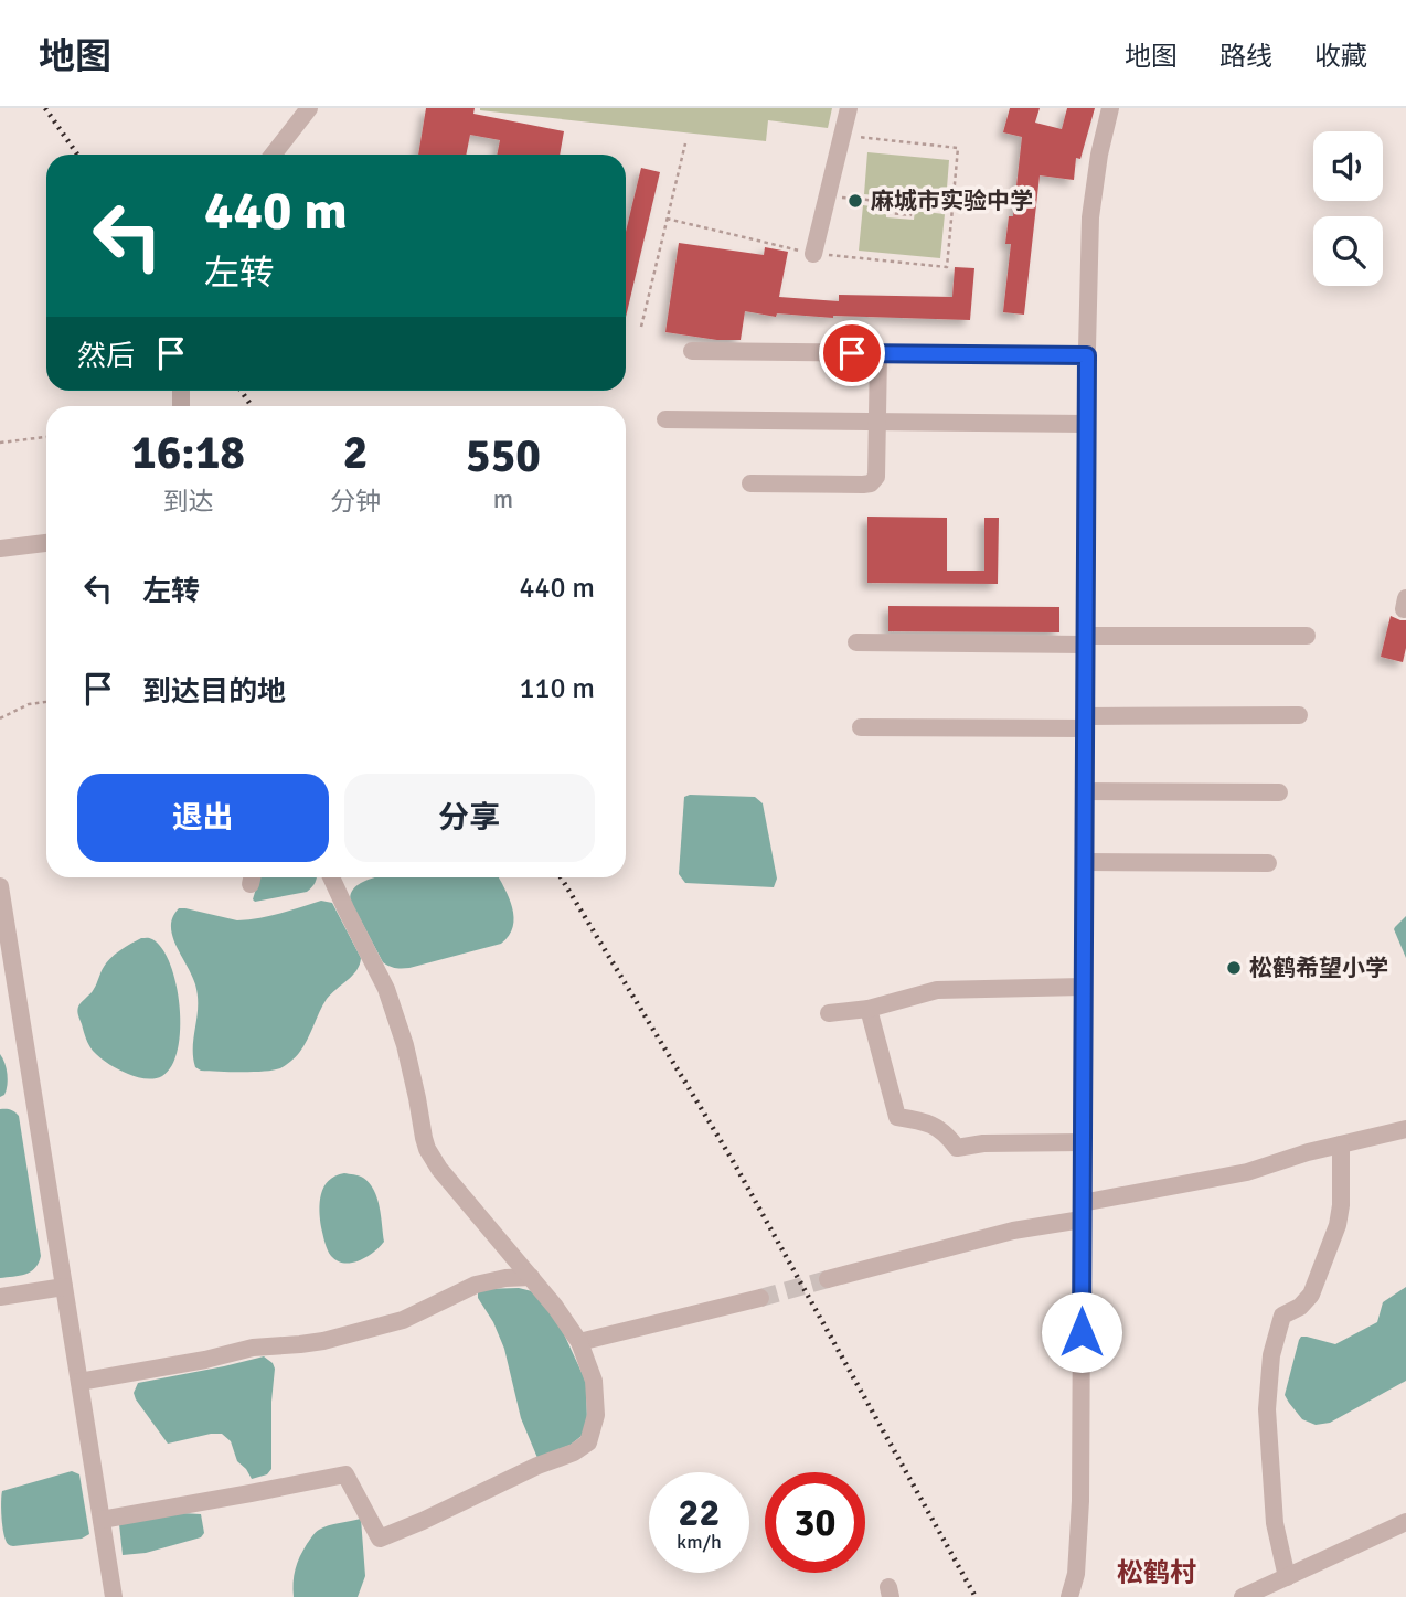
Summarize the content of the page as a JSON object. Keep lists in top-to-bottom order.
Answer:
{
  "districts": ["松鹤村"],
  "places": ["麻城市实验中学", "松鹤希望小学"],
  "page": {
    "header": "地图",
    "nav": ["地图", "路线", "收藏"],
    "turn": ["440 m", "左转"],
    "then": "然后",
    "eta": [
      "16:18",
      "到达",
      "2",
      "分钟",
      "550",
      "m"
    ],
    "list": [
      {
        "name": "左转",
        "value": "440 m"
      },
      {
        "name": "到达目的地",
        "value": "110 m"
      }
    ],
    "buttons": ["退出", "分享"],
    "speed": "22 km/h",
    "limit": "30"
  }
}
